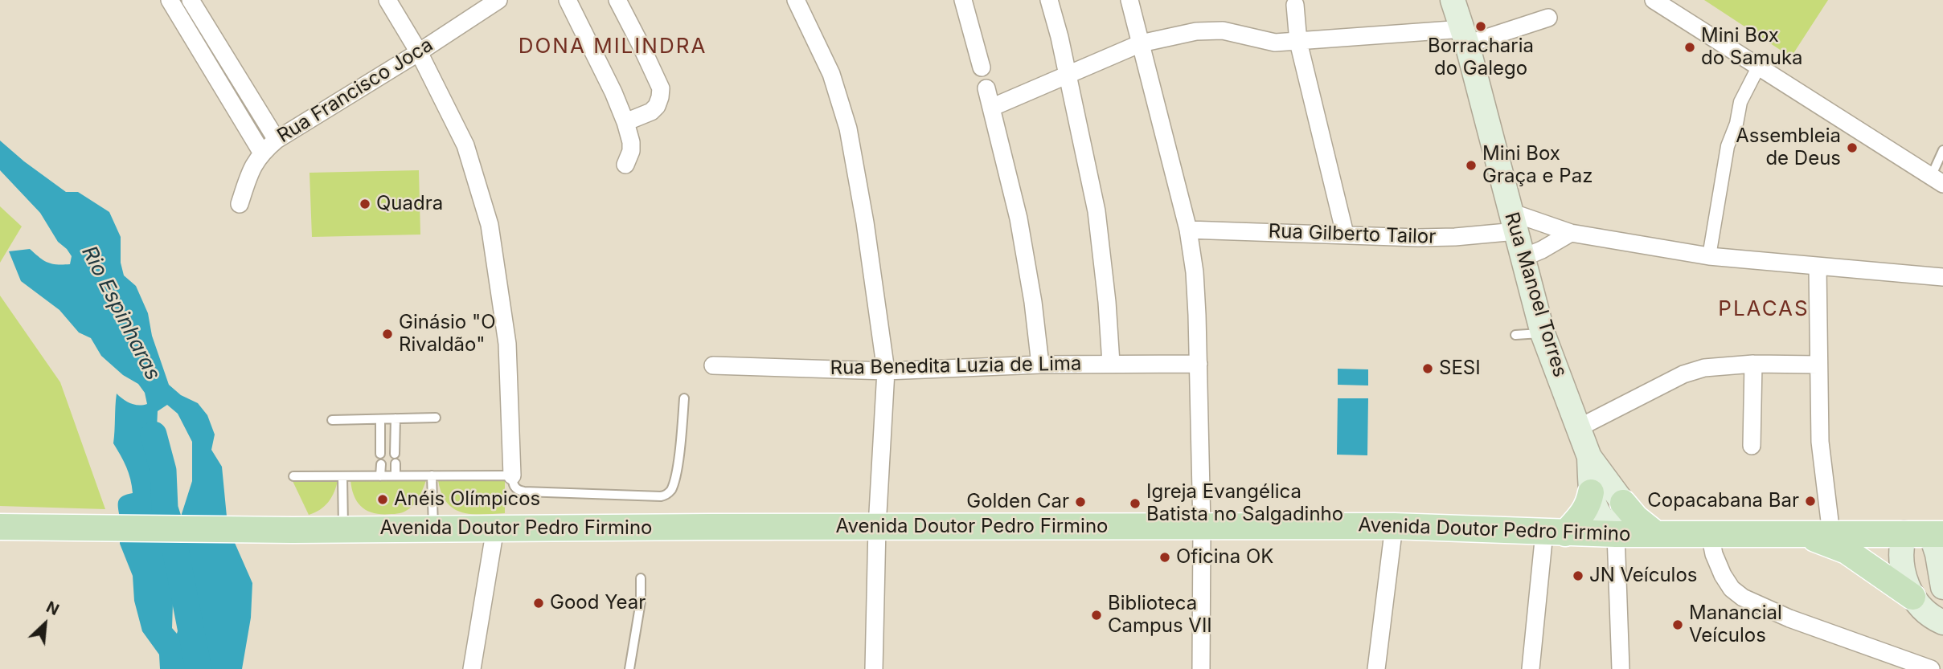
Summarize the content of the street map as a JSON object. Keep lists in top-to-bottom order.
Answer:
{
  "streets": {
    "main road": ["Rua Manoel Torres", "Avenida Doutor Pedro Firmino"],
    "street": ["Rua Francisco Joca", "Rua Gilberto Tailor", "Rua Benedita Luzia de Lima"]
  },
  "crossings": [
    ["Rua Gilberto Tailor", "Rua Manoel Torres"],
    ["Rua Manoel Torres", "Avenida Doutor Pedro Firmino"]
  ],
  "districts": ["DONA MILINDRA", "PLACAS"],
  "water": ["Rio Espinharas"],
  "places": [
    "Borracharia do Galego",
    "Mini Box do Samuka",
    "Assembleia de Deus",
    "Mini Box Graça e Paz",
    "Quadra",
    "Ginásio \"O Rivaldão\"",
    "SESI",
    "Anéis Olímpicos",
    "Copacabana Bar",
    "Golden Car",
    "Igreja Evangélica Batista no Salgadinho",
    "Oficina OK",
    "JN Veículos",
    "Good Year",
    "Biblioteca Campus VII",
    "Manancial Veículos"
  ],
  "north": "top right"
}
